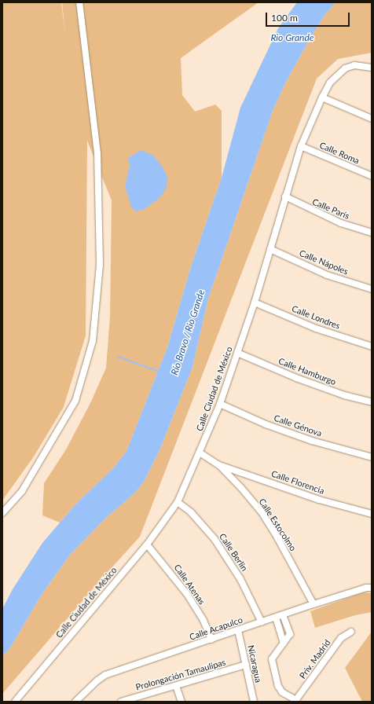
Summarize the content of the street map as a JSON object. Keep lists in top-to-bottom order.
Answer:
{
  "streets": {
    "street": [
      "Calle Roma",
      "Calle París",
      "Calle Nápoles",
      "Calle Londres",
      "Calle Hamburgo",
      "Calle Ciudad de México",
      "Calle Génova",
      "Calle Florencia",
      "Calle Estocolmo",
      "Calle Berlín",
      "Calle Atenas",
      "Calle Acapulco",
      "Priv. Madrid",
      "Nicaragua",
      "Prolongación Tamaulipas"
    ]
  },
  "crossings": [
    ["Calle Roma", "Calle Ciudad de México"],
    ["Calle París", "Calle Ciudad de México"],
    ["Calle Nápoles", "Calle Ciudad de México"],
    ["Calle Londres", "Calle Ciudad de México"],
    ["Calle Hamburgo", "Calle Ciudad de México"],
    ["Calle Ciudad de México", "Calle Génova"],
    ["Calle Ciudad de México", "Calle Estocolmo"],
    ["Calle Ciudad de México", "Calle Berlín"],
    ["Calle Ciudad de México", "Calle Atenas"],
    ["Calle Florencia", "Calle Estocolmo"],
    ["Calle Estocolmo", "Calle Acapulco"],
    ["Calle Berlín", "Calle Acapulco"],
    ["Calle Atenas", "Calle Acapulco"],
    ["Calle Acapulco", "Priv. Madrid"],
    ["Calle Acapulco", "Nicaragua"],
    ["Nicaragua", "Prolongación Tamaulipas"]
  ],
  "water": ["Rio Grande", "Río Bravo / Rio Grande"],
  "scale_bar": "100 m"
}
